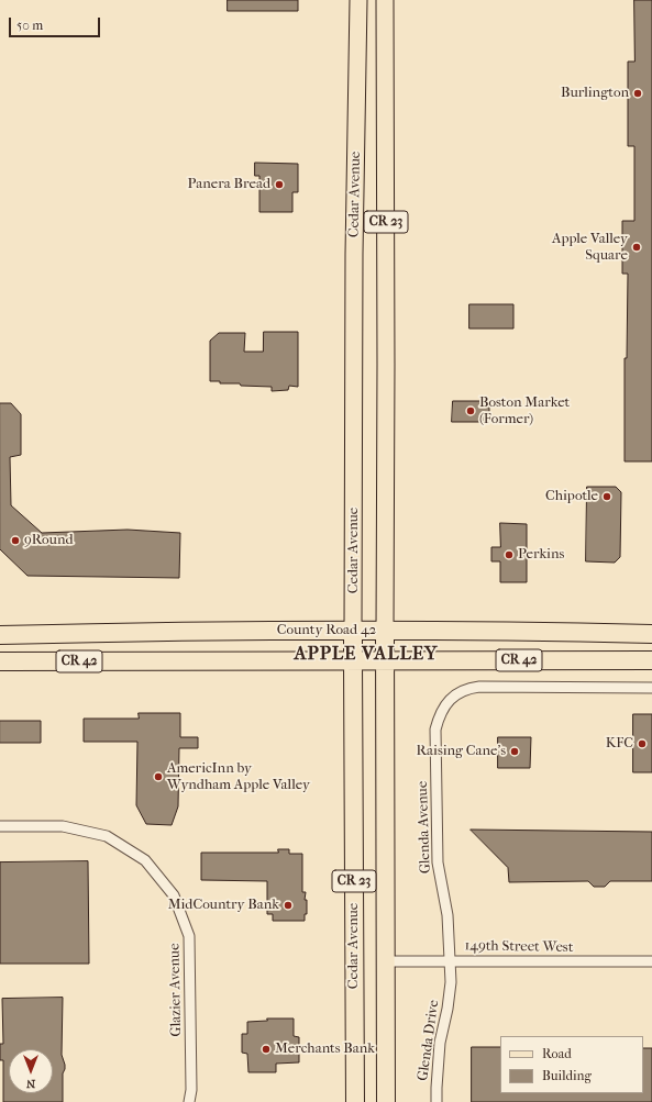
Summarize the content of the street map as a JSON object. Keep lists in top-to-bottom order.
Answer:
{
  "streets": {
    "highway": [
      "Cedar Avenue",
      "CR 23",
      "County Road 42",
      "CR 42"
    ],
    "street": [
      "Glenda Avenue",
      "149th Street West",
      "Glazier Avenue",
      "Glenda Drive"
    ]
  },
  "crossings": [
    ["Cedar Avenue", "County Road 42"],
    ["Cedar Avenue", "149th Street West"],
    ["Glenda Avenue", "149th Street West"],
    ["Glenda Avenue", "Glenda Drive"]
  ],
  "districts": ["APPLE VALLEY"],
  "places": [
    "Burlington",
    "Panera Bread",
    "Apple Valley Square",
    "Boston Market (Former)",
    "Chipotle",
    "9Round",
    "Perkins",
    "KFC",
    "Raising Cane's",
    "AmericInn by Wyndham Apple Valley",
    "MidCountry Bank",
    "Merchants Bank"
  ],
  "legend": ["Road", "Building"],
  "scale_bar": "50 m",
  "north": "bottom"
}
